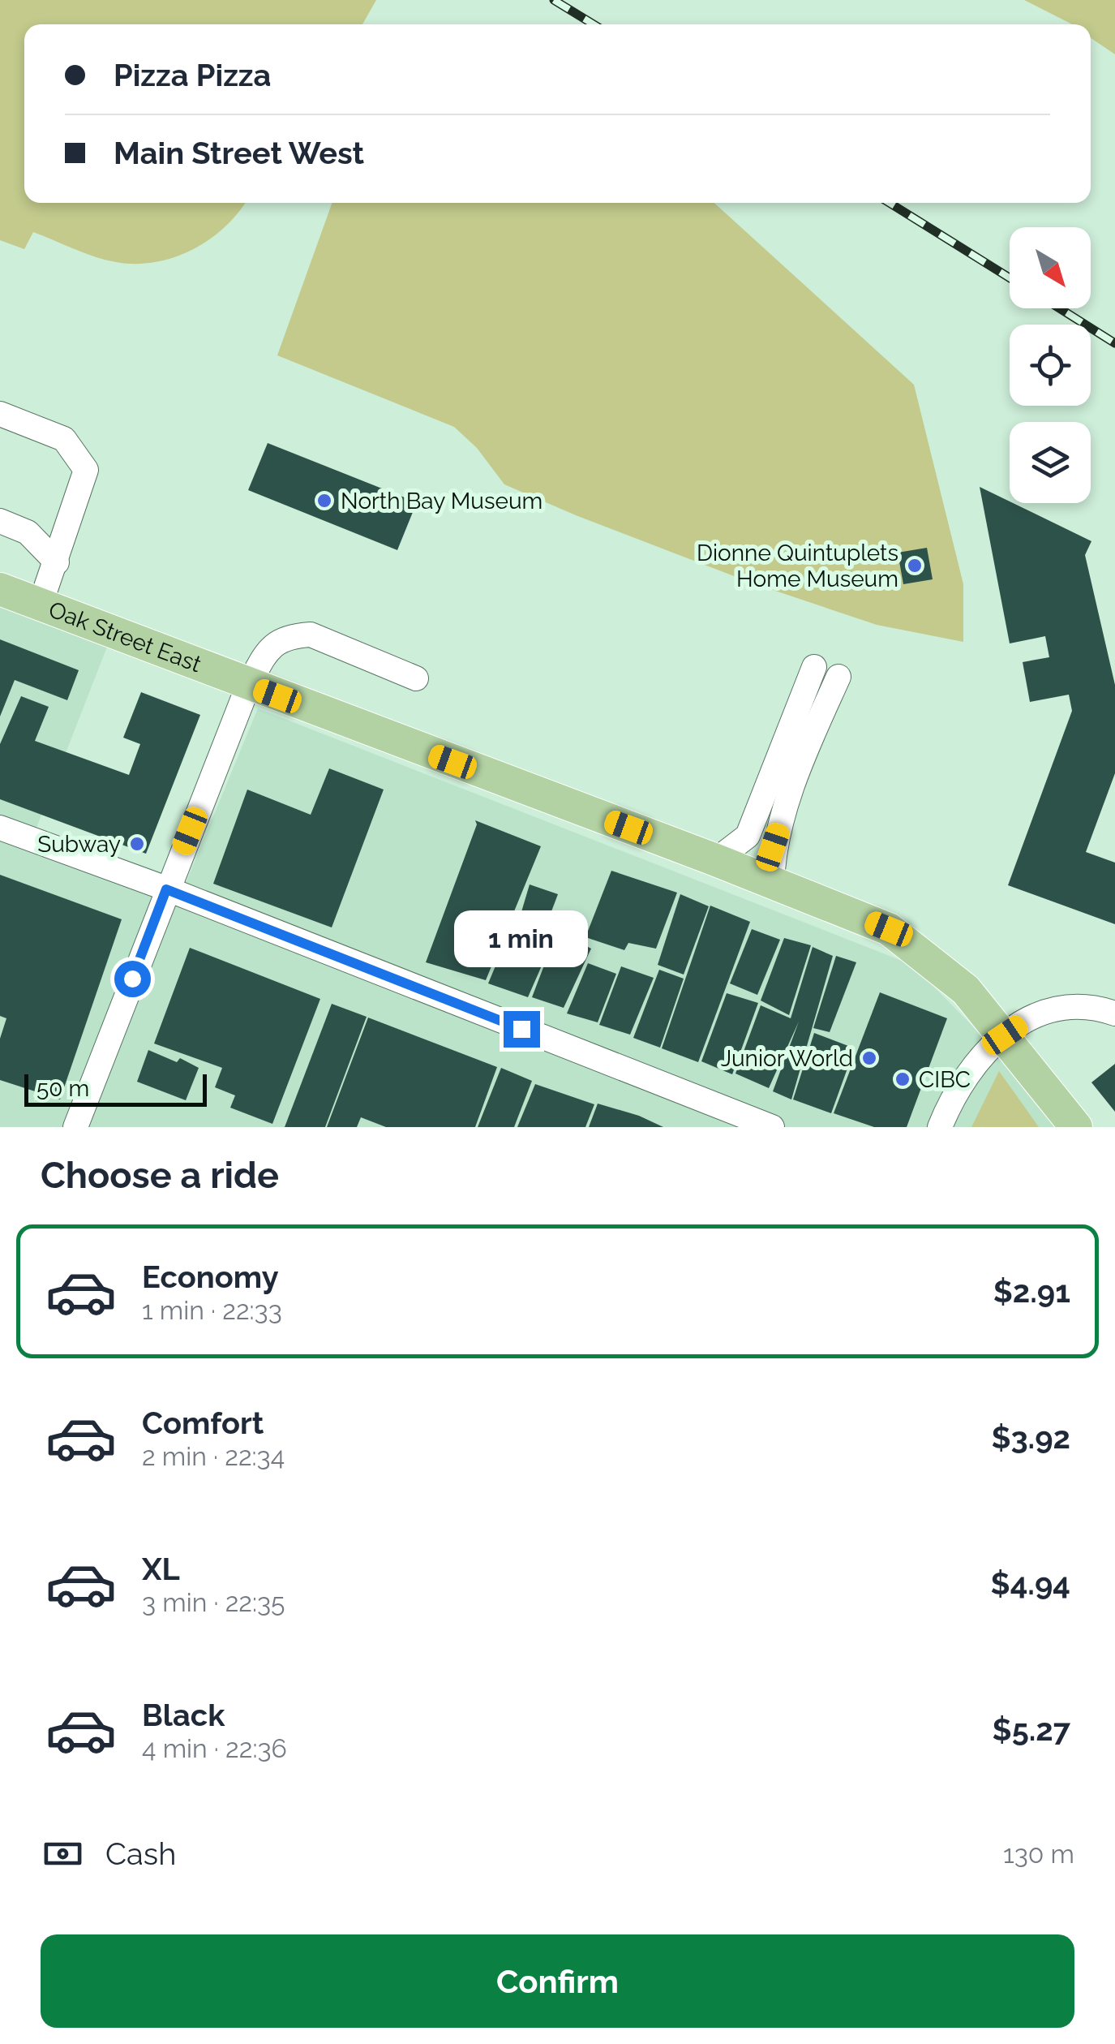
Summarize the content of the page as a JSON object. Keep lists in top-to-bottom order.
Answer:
{
  "streets": {
    "main road": ["Oak Street East"]
  },
  "places": [
    "North Bay Museum",
    "Dionne Quintuplets Home Museum",
    "Subway",
    "Junior World",
    "CIBC"
  ],
  "scale_bar": "50 m",
  "north": "bottom right",
  "page": {
    "banner": ["Pizza Pizza", "Main Street West"],
    "bubble": "1 min",
    "scale": "50 m",
    "heading": "Choose a ride",
    "list": [
      {
        "name": "Economy",
        "note": "1 min · 22:33",
        "value": "$2.91"
      },
      {
        "name": "Comfort",
        "note": "2 min · 22:34",
        "value": "$3.92"
      },
      {
        "name": "XL",
        "note": "3 min · 22:35",
        "value": "$4.94"
      },
      {
        "name": "Black",
        "note": "4 min · 22:36",
        "value": "$5.27"
      }
    ],
    "pay": ["Cash", "130 m"],
    "buttons": "Confirm"
  }
}
